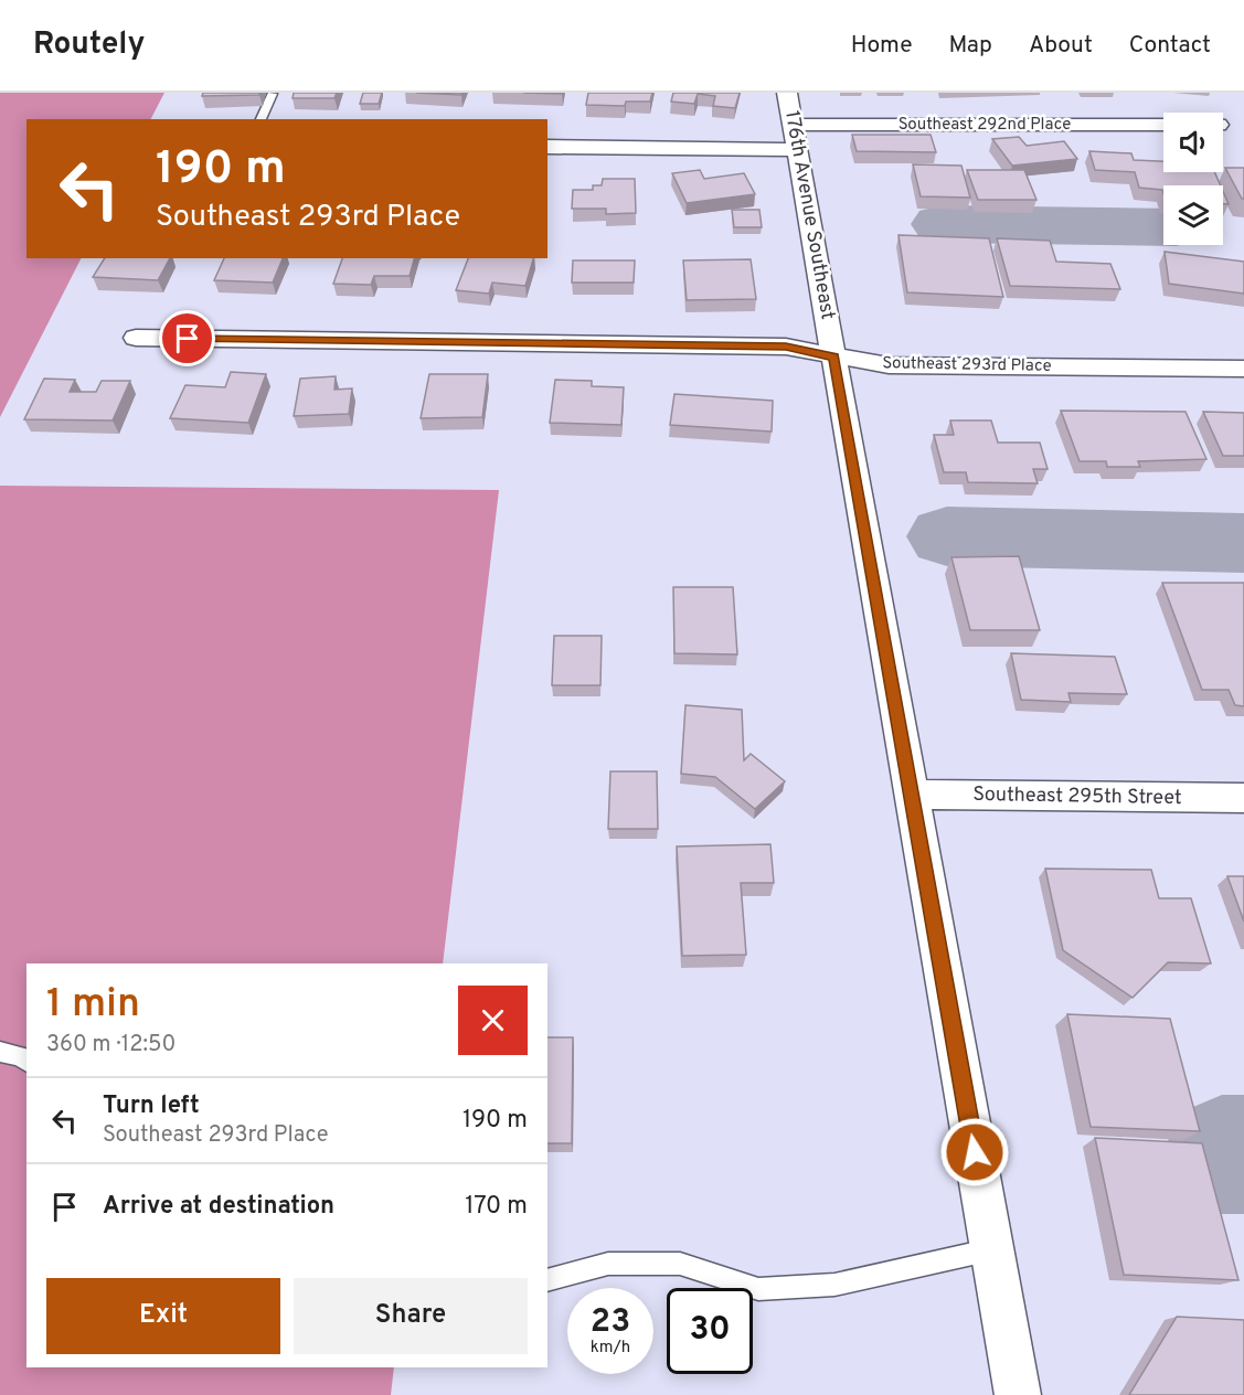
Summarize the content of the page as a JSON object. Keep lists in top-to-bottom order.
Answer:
{
  "streets": {
    "street": [
      "Southeast 292nd Place",
      "176th Avenue Southeast",
      "Southeast 293rd Place",
      "Southeast 295th Street"
    ]
  },
  "crossings": [
    ["Southeast 292nd Place", "176th Avenue Southeast"],
    ["176th Avenue Southeast", "Southeast 293rd Place"],
    ["176th Avenue Southeast", "Southeast 295th Street"]
  ],
  "page": {
    "header": "Routely",
    "nav": [
      "Home",
      "Map",
      "About",
      "Contact"
    ],
    "turn": ["190 m", "Southeast 293rd Place"],
    "heading": ["1 min", "360 m · 12:50"],
    "list": [
      {
        "name": "Turn left",
        "note": "Southeast 293rd Place",
        "value": "190 m"
      },
      {
        "name": "Arrive at destination",
        "value": "170 m"
      }
    ],
    "buttons": ["Exit", "Share"],
    "speed": "23 km/h",
    "limit": "30"
  }
}
